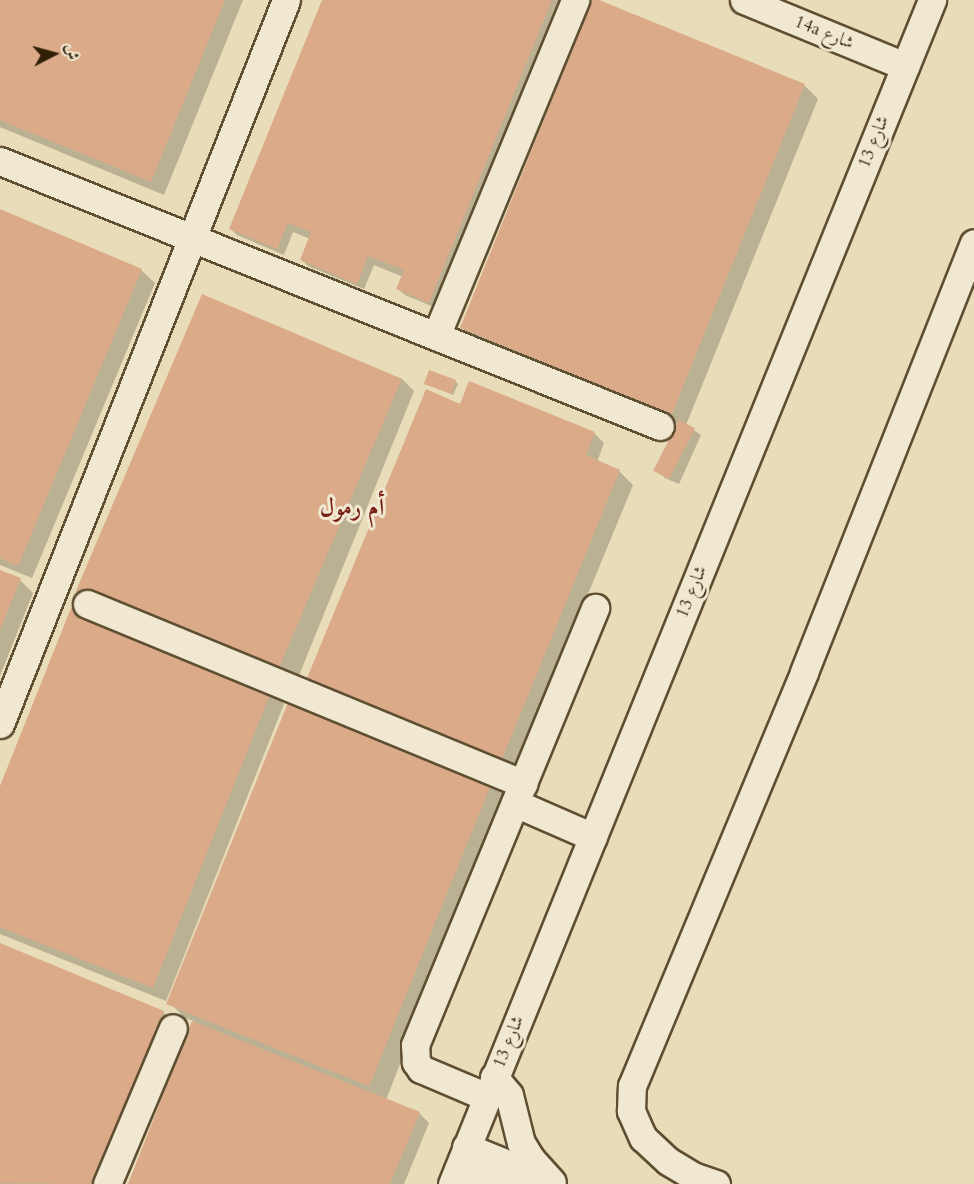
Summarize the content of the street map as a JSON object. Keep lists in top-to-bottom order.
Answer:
{
  "streets": {
    "street": ["14a شارع", "شارع 13"]
  },
  "crossings": [
    ["14a شارع", "شارع 13"]
  ],
  "districts": ["أم رمول"],
  "north": "right"
}
